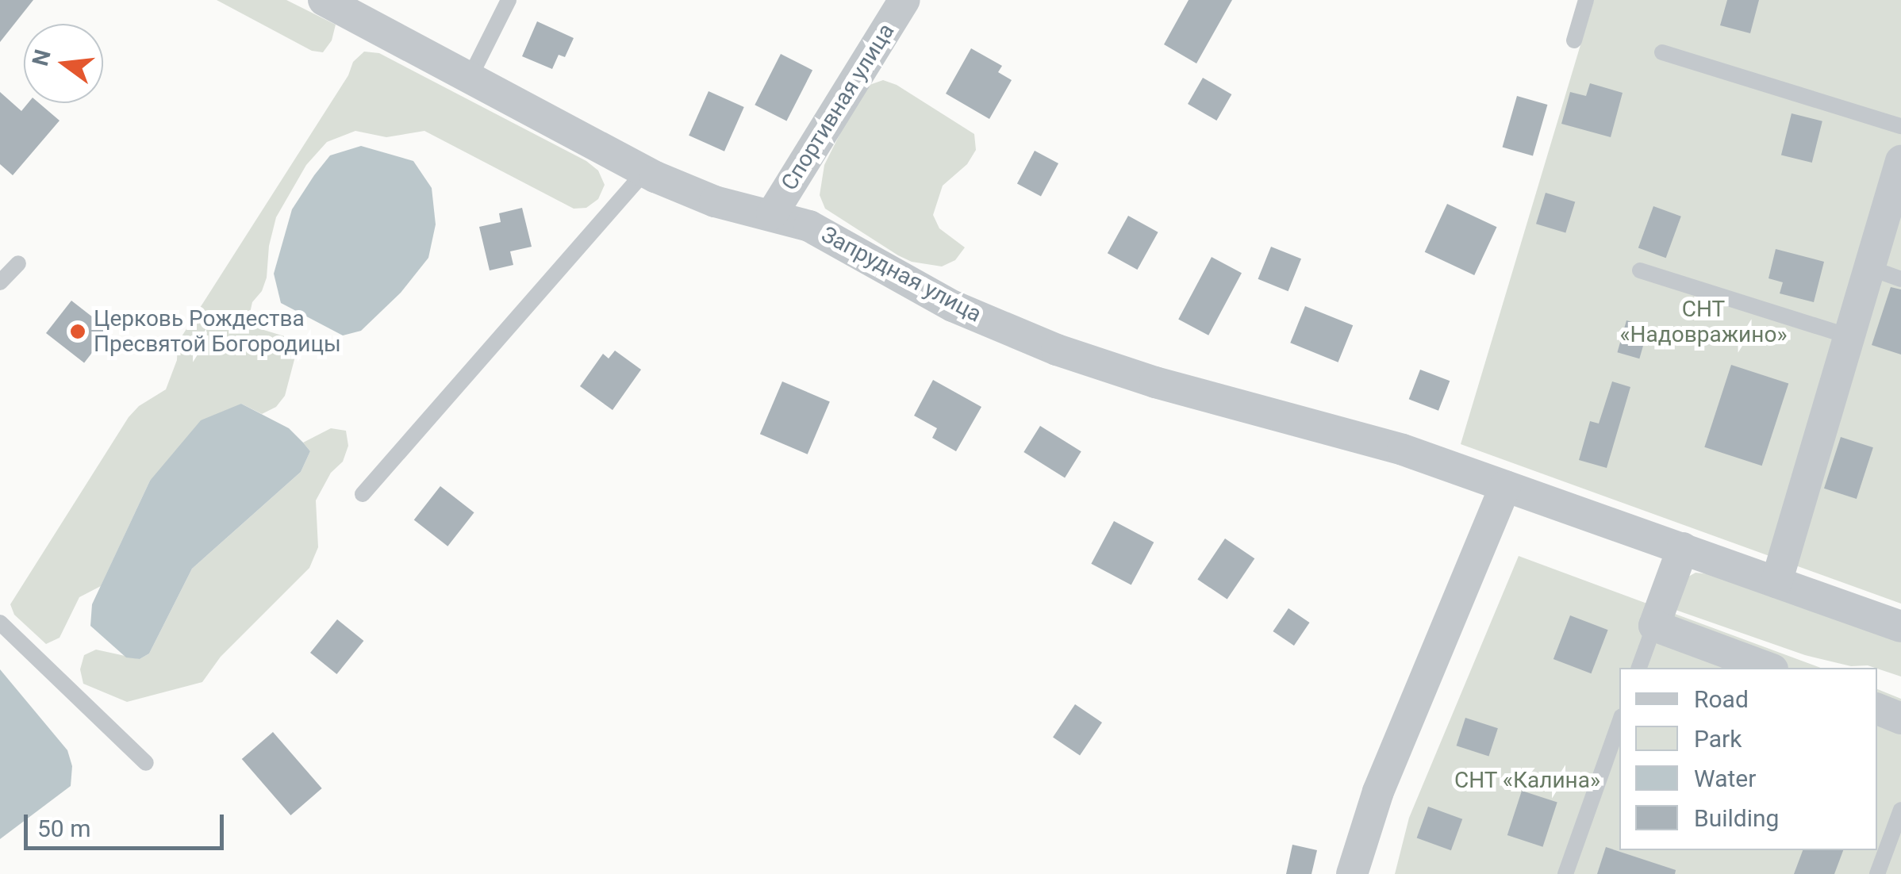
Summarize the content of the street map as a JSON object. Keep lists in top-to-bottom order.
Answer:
{
  "streets": {
    "street": ["Спортивная улица", "Запрудная улица"]
  },
  "crossings": [
    ["Спортивная улица", "Запрудная улица"]
  ],
  "parks": ["СНТ «Надовражино»", "СНТ «Калина»"],
  "places": ["Церковь Рождества Пресвятой Богородицы"],
  "legend": [
    "Road",
    "Park",
    "Water",
    "Building"
  ],
  "scale_bar": "50 m",
  "north": "left"
}
